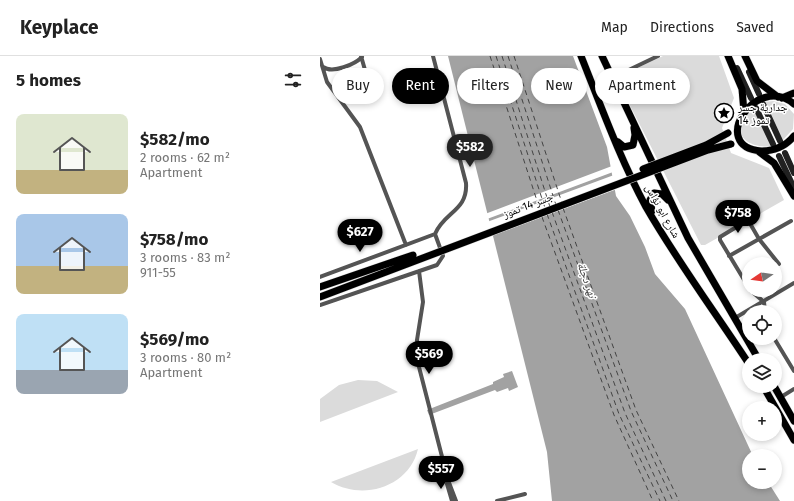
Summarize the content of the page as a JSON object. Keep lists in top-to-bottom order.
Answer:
{
  "streets": {
    "main road": ["جسر 14 تموز", "شارع ابو نؤاس"]
  },
  "water": ["نهر دجلة"],
  "places": {
    "place": ["جدارية جسر 14 تموز"]
  },
  "north": "left",
  "page": {
    "header": "Keyplace",
    "nav": ["Map", "Directions", "Saved"],
    "heading": "5 homes",
    "chip": [
      "Buy",
      "Rent",
      "Filters",
      "New",
      "Apartment"
    ],
    "list": [
      {
        "name": "$582/mo",
        "note": "2 rooms · 62 m² · Apartment"
      },
      {
        "name": "$758/mo",
        "note": "3 rooms · 83 m² · 911-55"
      },
      {
        "name": "$569/mo",
        "note": "3 rooms · 80 m² · Apartment"
      }
    ],
    "price": [
      "$582",
      "$758",
      "$627",
      "$569",
      "$557"
    ],
    "map_buttons": ["+", "−"]
  }
}
